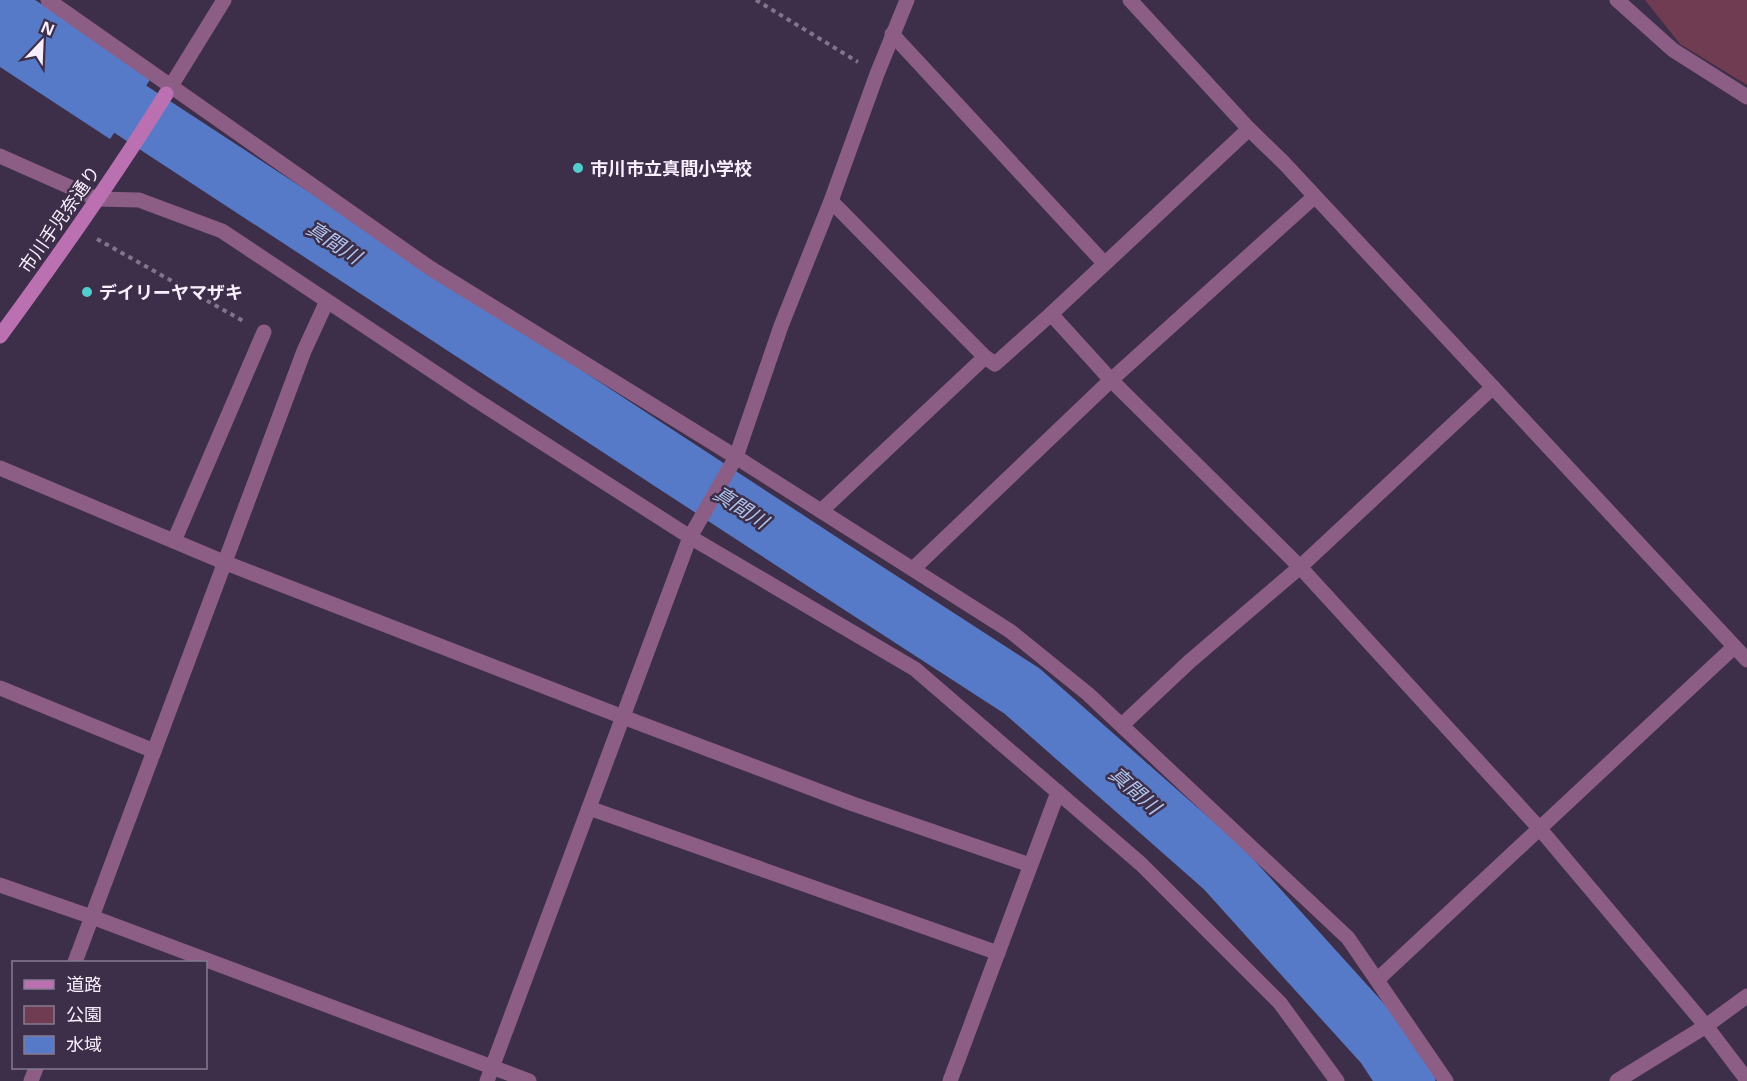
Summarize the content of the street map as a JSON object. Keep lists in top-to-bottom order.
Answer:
{
  "streets": {
    "street": ["市川手児奈通り"]
  },
  "water": ["真間川"],
  "places": ["市川市立真間小学校", "デイリーヤマザキ"],
  "legend": ["道路", "公園", "水域"],
  "north": "top right"
}
